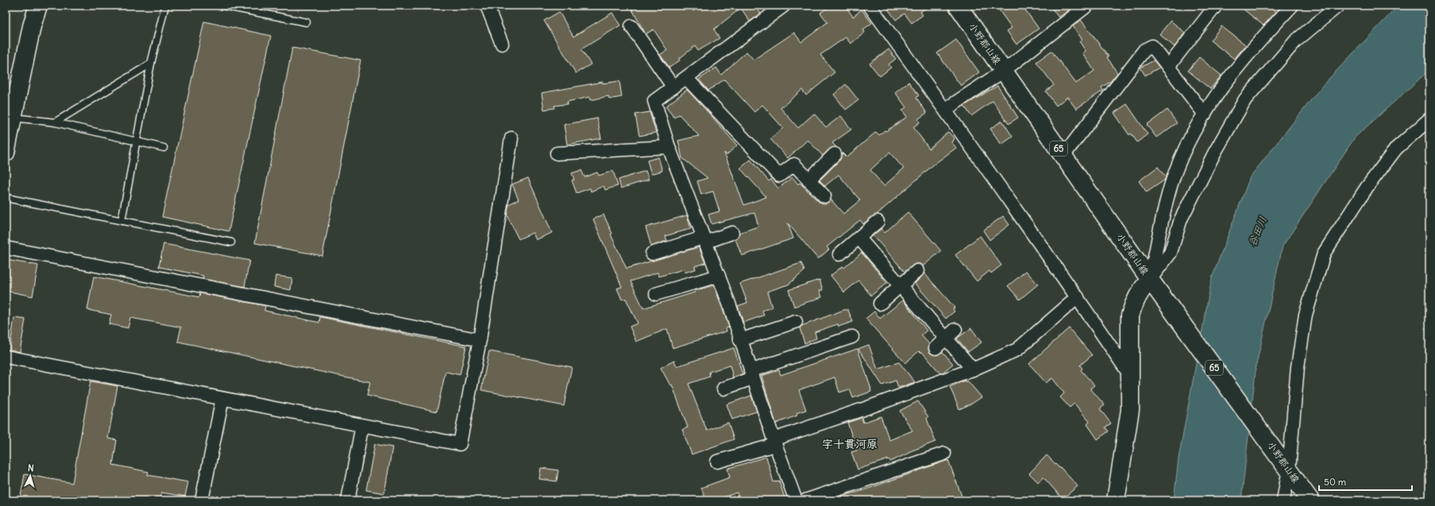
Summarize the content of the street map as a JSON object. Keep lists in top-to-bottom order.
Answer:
{
  "streets": {
    "main road": ["小野郡山線", "65"]
  },
  "districts": ["字十貫河原"],
  "water": ["谷田川"],
  "scale_bar": "50 m",
  "north": "top"
}
